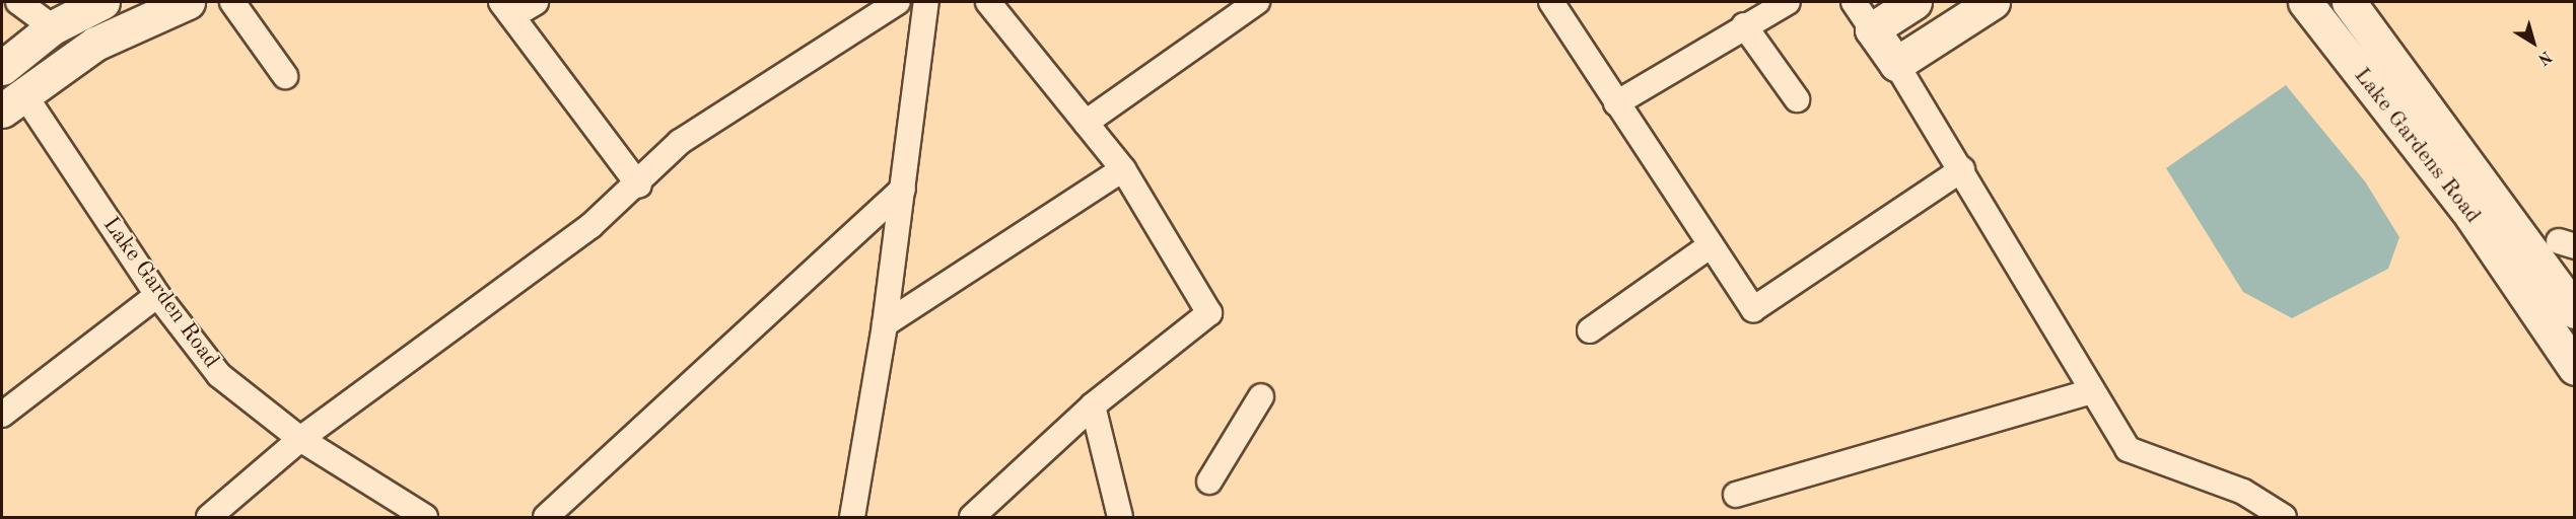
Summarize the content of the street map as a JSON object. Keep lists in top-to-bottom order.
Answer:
{
  "streets": {
    "main road": ["Lake Gardens Road"],
    "street": ["Lake Garden Road"]
  },
  "north": "bottom right"
}
